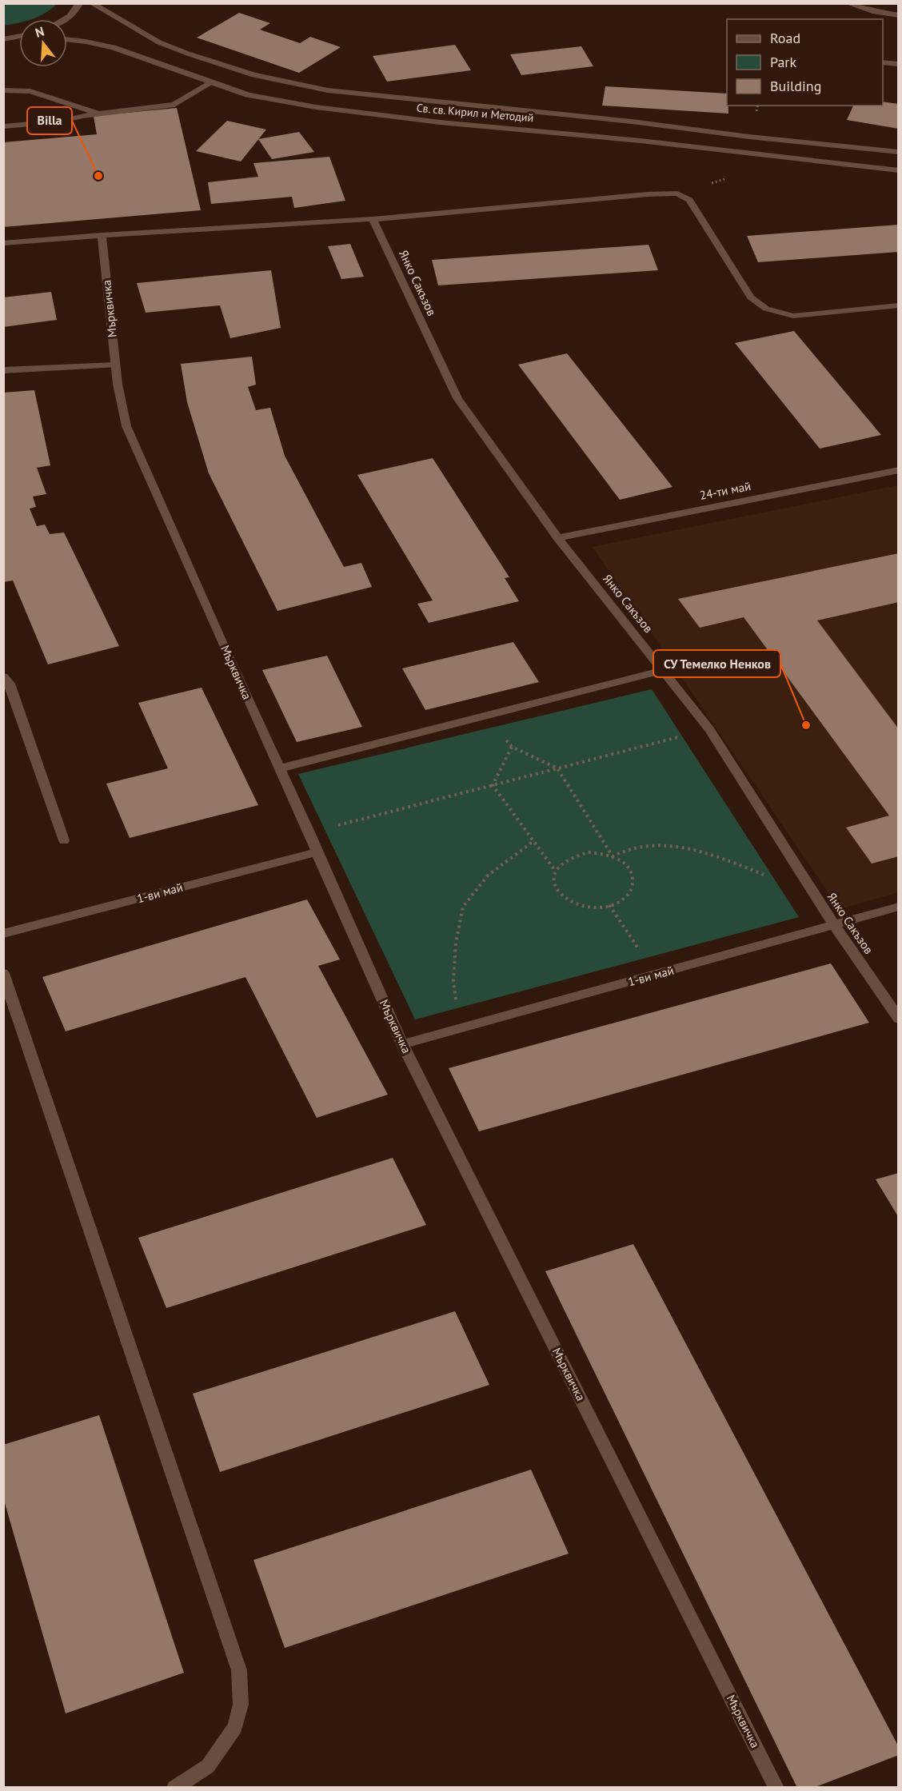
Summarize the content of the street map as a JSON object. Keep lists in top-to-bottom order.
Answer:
{
  "streets": {
    "street": [
      "Св. св. Кирил и Методий",
      "Янко Сакъзов",
      "Мърквичка",
      "24-ти май",
      "1-ви май"
    ]
  },
  "crossings": [
    ["Янко Сакъзов", "24-ти май"],
    ["Янко Сакъзов", "1-ви май"],
    ["Мърквичка", "1-ви май"]
  ],
  "places": ["Billa", "СУ Темелко Ненков"],
  "legend": ["Road", "Park", "Building"],
  "north": "top"
}
